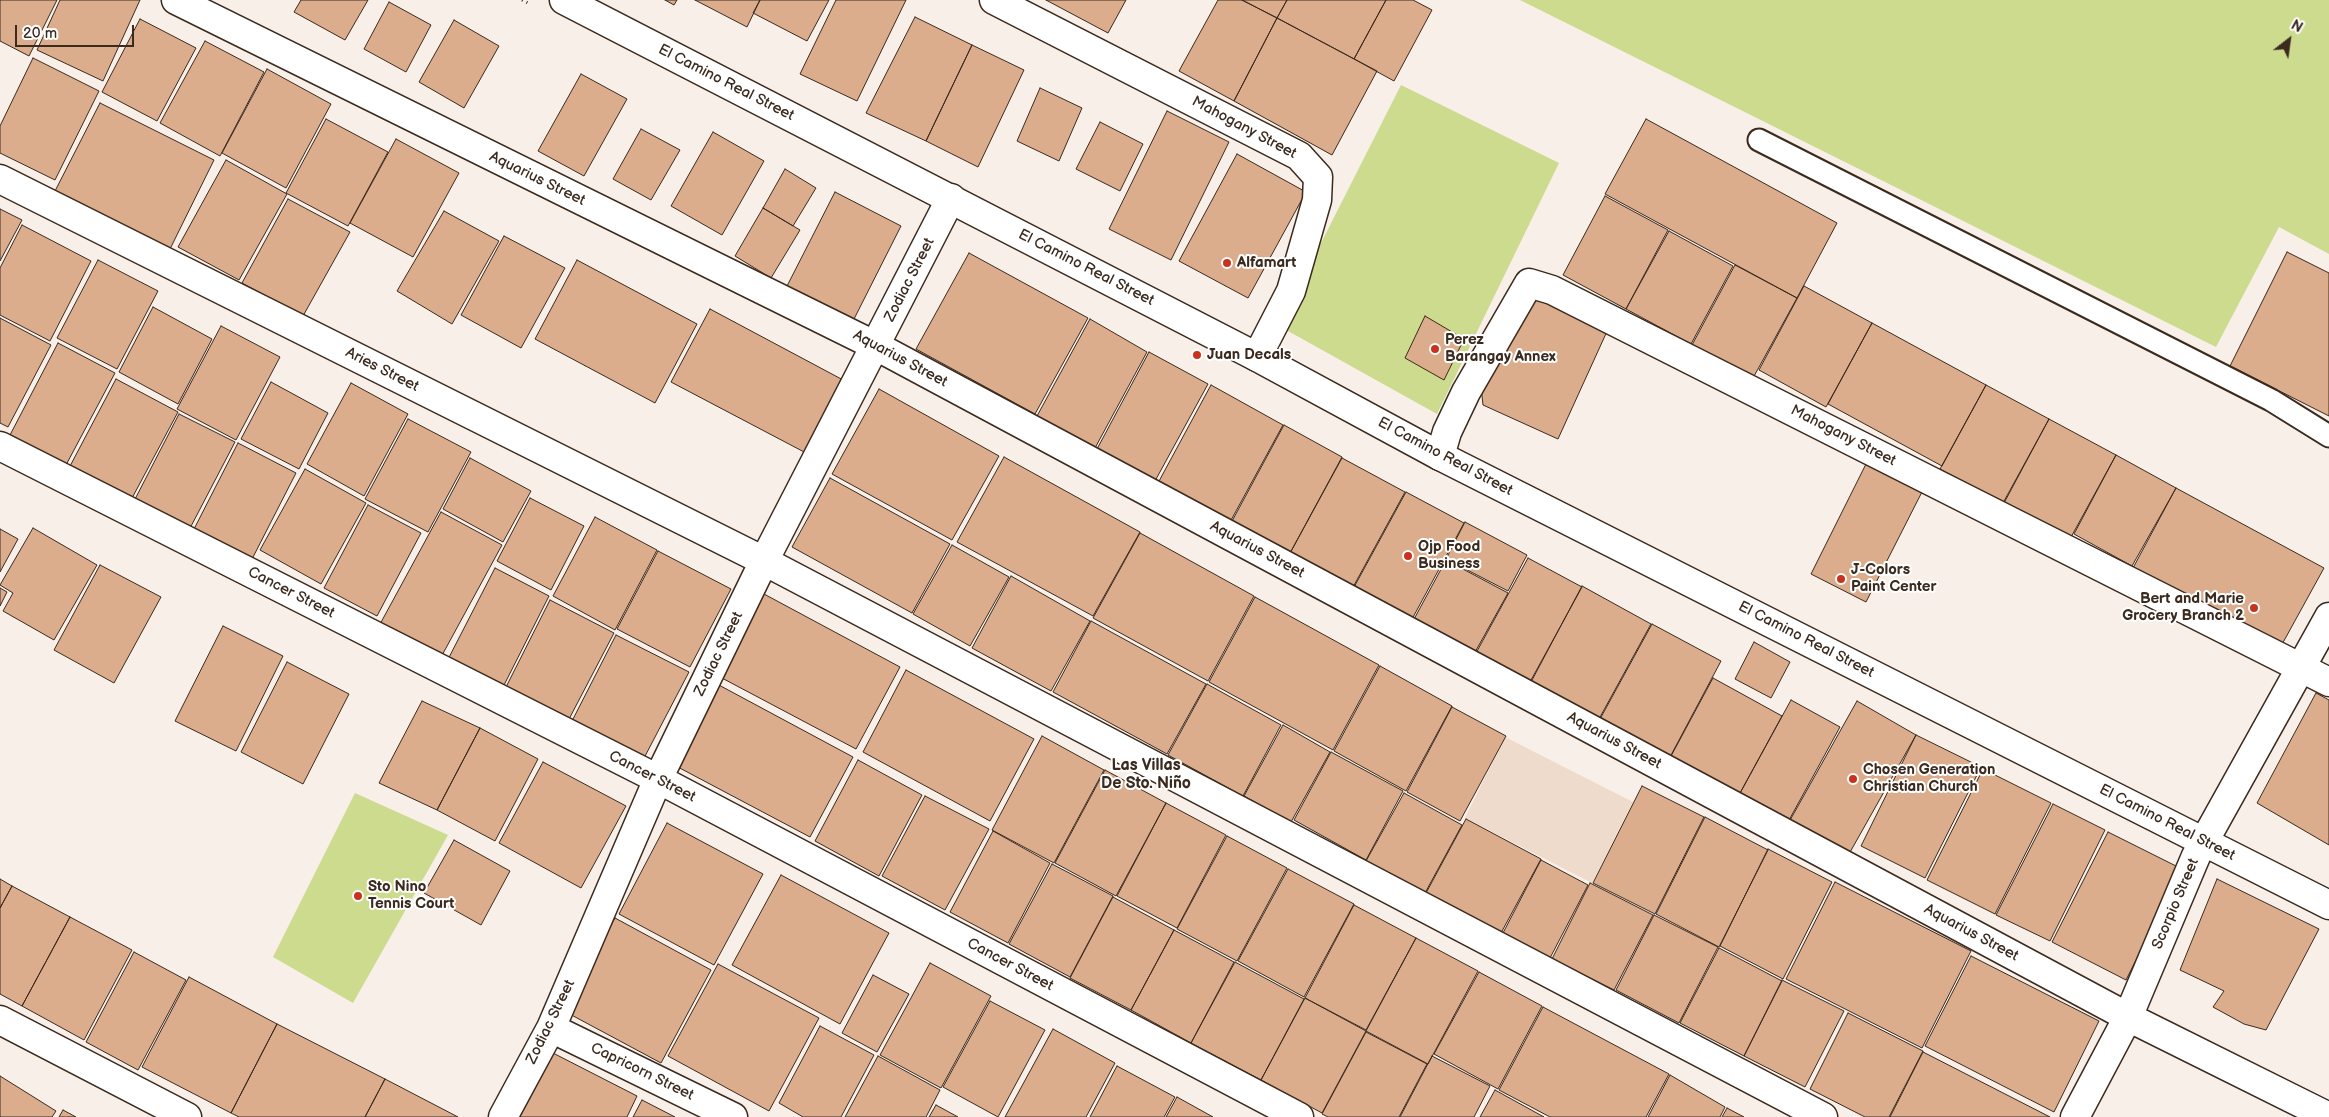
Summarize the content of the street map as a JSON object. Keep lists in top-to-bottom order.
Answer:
{
  "streets": {
    "street": [
      "El Camino Real Street",
      "Mahogany Street",
      "Aquarius Street",
      "Zodiac Street",
      "Aries Street",
      "Cancer Street",
      "Scorpio Street",
      "Capricorn Street"
    ]
  },
  "crossings": [
    ["El Camino Real Street", "Mahogany Street"],
    ["El Camino Real Street", "Zodiac Street"],
    ["El Camino Real Street", "Scorpio Street"],
    ["Mahogany Street", "Scorpio Street"],
    ["Aquarius Street", "Zodiac Street"],
    ["Aquarius Street", "Scorpio Street"],
    ["Zodiac Street", "Aries Street"],
    ["Zodiac Street", "Cancer Street"],
    ["Zodiac Street", "Capricorn Street"]
  ],
  "districts": ["Las Villas De Sto. Niño"],
  "places": [
    "Alfamart",
    "Perez Barangay Annex",
    "Juan Decals",
    "Ojp Food Business",
    "J-Colors Paint Center",
    "Bert and Marie Grocery Branch 2",
    "Chosen Generation Christian Church",
    "Sto Nino Tennis Court"
  ],
  "scale_bar": "20 m",
  "north": "top right"
}
